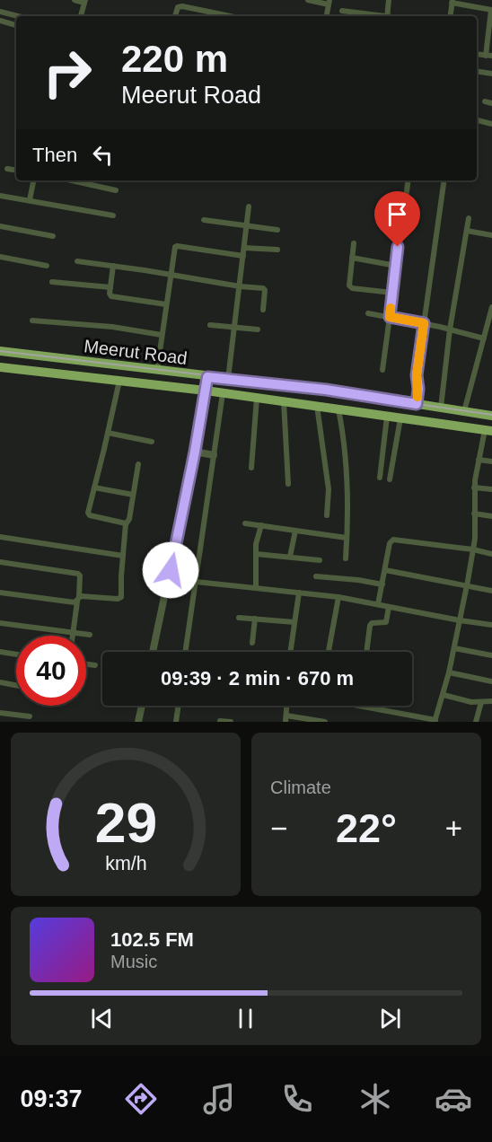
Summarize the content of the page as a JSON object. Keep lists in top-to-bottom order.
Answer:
{
  "streets": {
    "highway": ["Meerut Road"]
  },
  "page": {
    "turn": ["220 m", "Meerut Road"],
    "then": "Then",
    "limit": "40",
    "trip": "09:39 · 2 min · 670 m",
    "tile": "Climate",
    "heat": ["−", "22°", "+"],
    "song": ["102.5 FM", "Music"],
    "tabs": "09:37",
    "gauge": ["29", "km/h"]
  }
}
